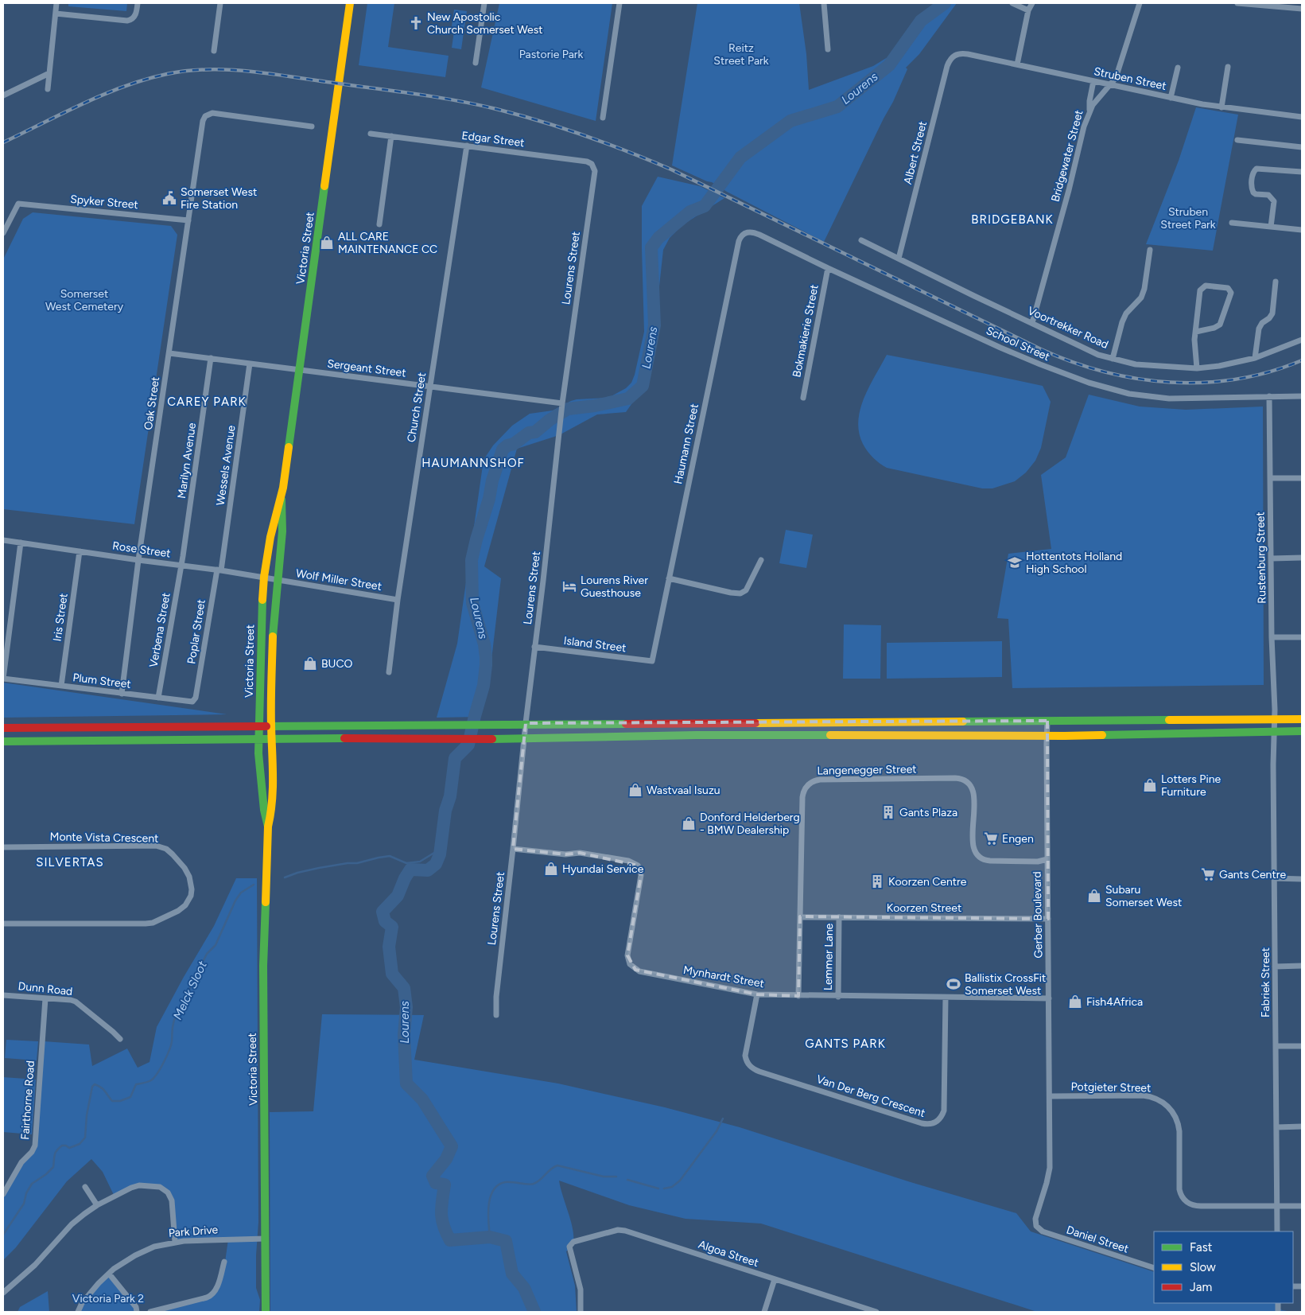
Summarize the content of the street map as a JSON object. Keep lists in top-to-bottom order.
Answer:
{
  "streets": {
    "main road": ["Victoria Street"],
    "street": [
      "Struben Street",
      "Edgar Street",
      "Albert Street",
      "Bridgewater Street",
      "Spyker Street",
      "Lourens Street",
      "Voortrekker Road",
      "Bokmakierie Street",
      "School Street",
      "Sergeant Street",
      "Oak Street",
      "Church Street",
      "Haumann Street",
      "Marilyn Avenue",
      "Wessels Avenue",
      "Rose Street",
      "Rustenburg Street",
      "Wolf Miller Street",
      "Iris Street",
      "Verbena Street",
      "Poplar Street",
      "Island Street",
      "Plum Street",
      "Langenegger Street",
      "Monte Vista Crescent",
      "Koorzen Street",
      "Gerber Boulevard",
      "Lemmer Lane",
      "Mynhardt Street",
      "Fabriek Street",
      "Dunn Road",
      "Potgieter Street",
      "Van Der Berg Crescent",
      "Fairthorne Road",
      "Park Drive",
      "Daniel Street",
      "Algoa Street"
    ]
  },
  "crossings": [
    ["Struben Street", "Albert Street"],
    ["Struben Street", "Bridgewater Street"],
    ["Edgar Street", "Lourens Street"],
    ["Edgar Street", "Church Street"],
    ["Albert Street", "Voortrekker Road"],
    ["Bridgewater Street", "Voortrekker Road"],
    ["Spyker Street", "Oak Street"],
    ["Victoria Street", "Sergeant Street"],
    ["Victoria Street", "Rose Street"],
    ["Victoria Street", "Wolf Miller Street"],
    ["Victoria Street", "Park Drive"],
    ["Lourens Street", "Sergeant Street"],
    ["Lourens Street", "Island Street"],
    ["Lourens Street", "Mynhardt Street"],
    ["Bokmakierie Street", "School Street"],
    ["School Street", "Haumann Street"],
    ["School Street", "Rustenburg Street"],
    ["Sergeant Street", "Oak Street"],
    ["Sergeant Street", "Church Street"],
    ["Sergeant Street", "Marilyn Avenue"],
    ["Sergeant Street", "Wessels Avenue"],
    ["Oak Street", "Rose Street"],
    ["Oak Street", "Plum Street"],
    ["Church Street", "Wolf Miller Street"],
    ["Haumann Street", "Island Street"],
    ["Marilyn Avenue", "Rose Street"],
    ["Marilyn Avenue", "Verbena Street"],
    ["Wessels Avenue", "Rose Street"],
    ["Wessels Avenue", "Poplar Street"],
    ["Rose Street", "Wolf Miller Street"],
    ["Rose Street", "Iris Street"],
    ["Rose Street", "Verbena Street"],
    ["Rose Street", "Poplar Street"],
    ["Rustenburg Street", "Fabriek Street"],
    ["Iris Street", "Plum Street"],
    ["Verbena Street", "Plum Street"],
    ["Poplar Street", "Plum Street"],
    ["Langenegger Street", "Koorzen Street"],
    ["Langenegger Street", "Gerber Boulevard"],
    ["Langenegger Street", "Mynhardt Street"],
    ["Koorzen Street", "Gerber Boulevard"],
    ["Koorzen Street", "Lemmer Lane"],
    ["Gerber Boulevard", "Mynhardt Street"],
    ["Gerber Boulevard", "Potgieter Street"],
    ["Gerber Boulevard", "Daniel Street"],
    ["Lemmer Lane", "Mynhardt Street"],
    ["Mynhardt Street", "Van Der Berg Crescent"],
    ["Fabriek Street", "Potgieter Street"],
    ["Dunn Road", "Fairthorne Road"]
  ],
  "districts": [
    "BRIDGEBANK",
    "CAREY PARK",
    "HAUMANNSHOF",
    "SILVERTAS",
    "GANTS PARK"
  ],
  "water": ["Lourens", "Melck Sloot"],
  "parks": [
    "Reitz Street Park",
    "Pastorie Park",
    "Struben Street Park",
    "Somerset West Cemetery",
    "Victoria Park 2"
  ],
  "places": {
    "church": ["New Apostolic Church Somerset West"],
    "public building": ["Somerset West Fire Station"],
    "shop": [
      "ALL CARE MAINTENANCE CC",
      "BUCO",
      "Lotters Pine Furniture",
      "Wastvaal Isuzu",
      "Donford Helderberg - BMW Dealership",
      "Hyundai Service",
      "Subaru Somerset West",
      "Fish4Africa"
    ],
    "school or university": ["Hottentots Holland High School"],
    "hotel": ["Lourens River Guesthouse"],
    "building": ["Gants Plaza", "Koorzen Centre"],
    "supermarket": ["Engen", "Gants Centre"],
    "sports": ["Ballistix CrossFit Somerset West"]
  },
  "legend": ["Fast", "Slow", "Jam"]
}
